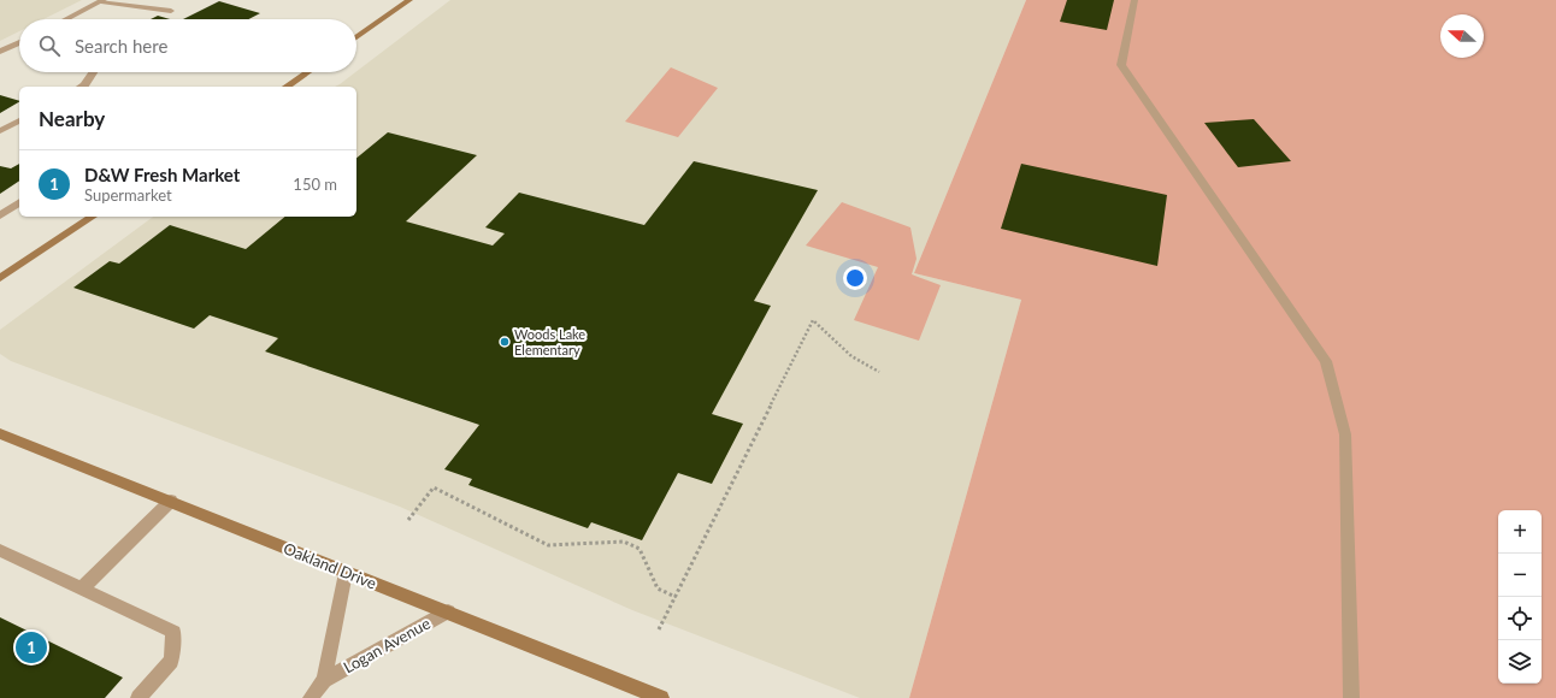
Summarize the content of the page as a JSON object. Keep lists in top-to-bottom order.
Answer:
{
  "streets": {
    "main road": ["Oakland Drive"],
    "street": ["Logan Avenue"]
  },
  "crossings": [
    ["Oakland Drive", "Logan Avenue"]
  ],
  "places": ["Woods Lake Elementary"],
  "north": "left",
  "page": {
    "search": "Search here",
    "heading": "Nearby",
    "list": [
      {
        "mark": "1",
        "name": "D&W Fresh Market",
        "note": "Supermarket",
        "value": "150 m"
      }
    ],
    "map_buttons": ["+", "−"],
    "pins": "1"
  }
}
